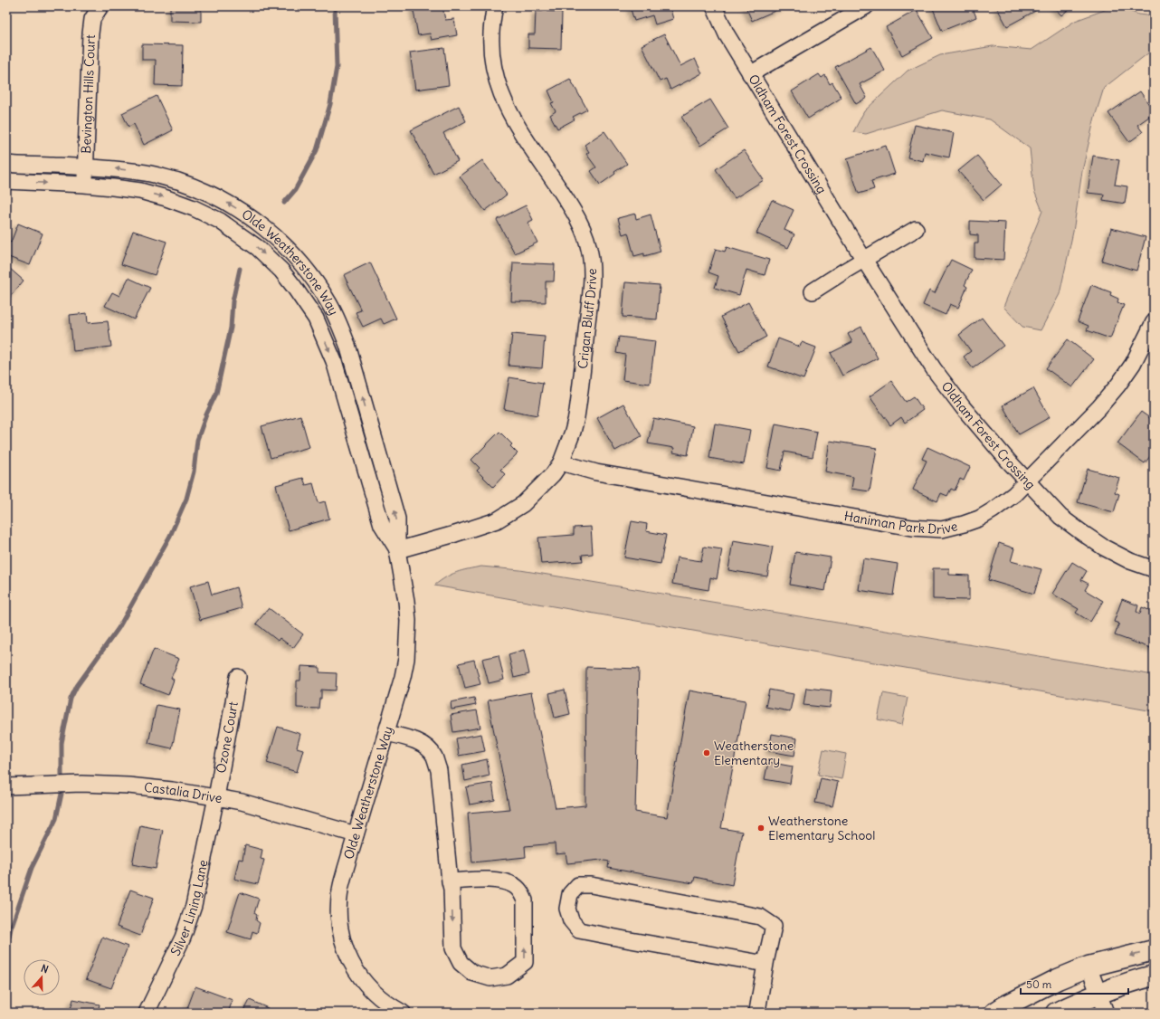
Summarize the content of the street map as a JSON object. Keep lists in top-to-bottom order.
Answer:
{
  "streets": {
    "street": [
      "Bevington Hills Court",
      "Oldham Forest Crossing",
      "Olde Weatherstone Way",
      "Crigan Bluff Drive",
      "Haniman Park Drive",
      "Ozone Court",
      "Castalia Drive",
      "Silver Lining Lane"
    ]
  },
  "crossings": [
    ["Bevington Hills Court", "Olde Weatherstone Way"],
    ["Oldham Forest Crossing", "Haniman Park Drive"],
    ["Olde Weatherstone Way", "Crigan Bluff Drive"],
    ["Olde Weatherstone Way", "Castalia Drive"],
    ["Crigan Bluff Drive", "Haniman Park Drive"],
    ["Ozone Court", "Castalia Drive"],
    ["Ozone Court", "Silver Lining Lane"],
    ["Castalia Drive", "Silver Lining Lane"]
  ],
  "places": ["Weatherstone Elementary", "Weatherstone Elementary School"],
  "scale_bar": "50 m",
  "north": "top"
}
